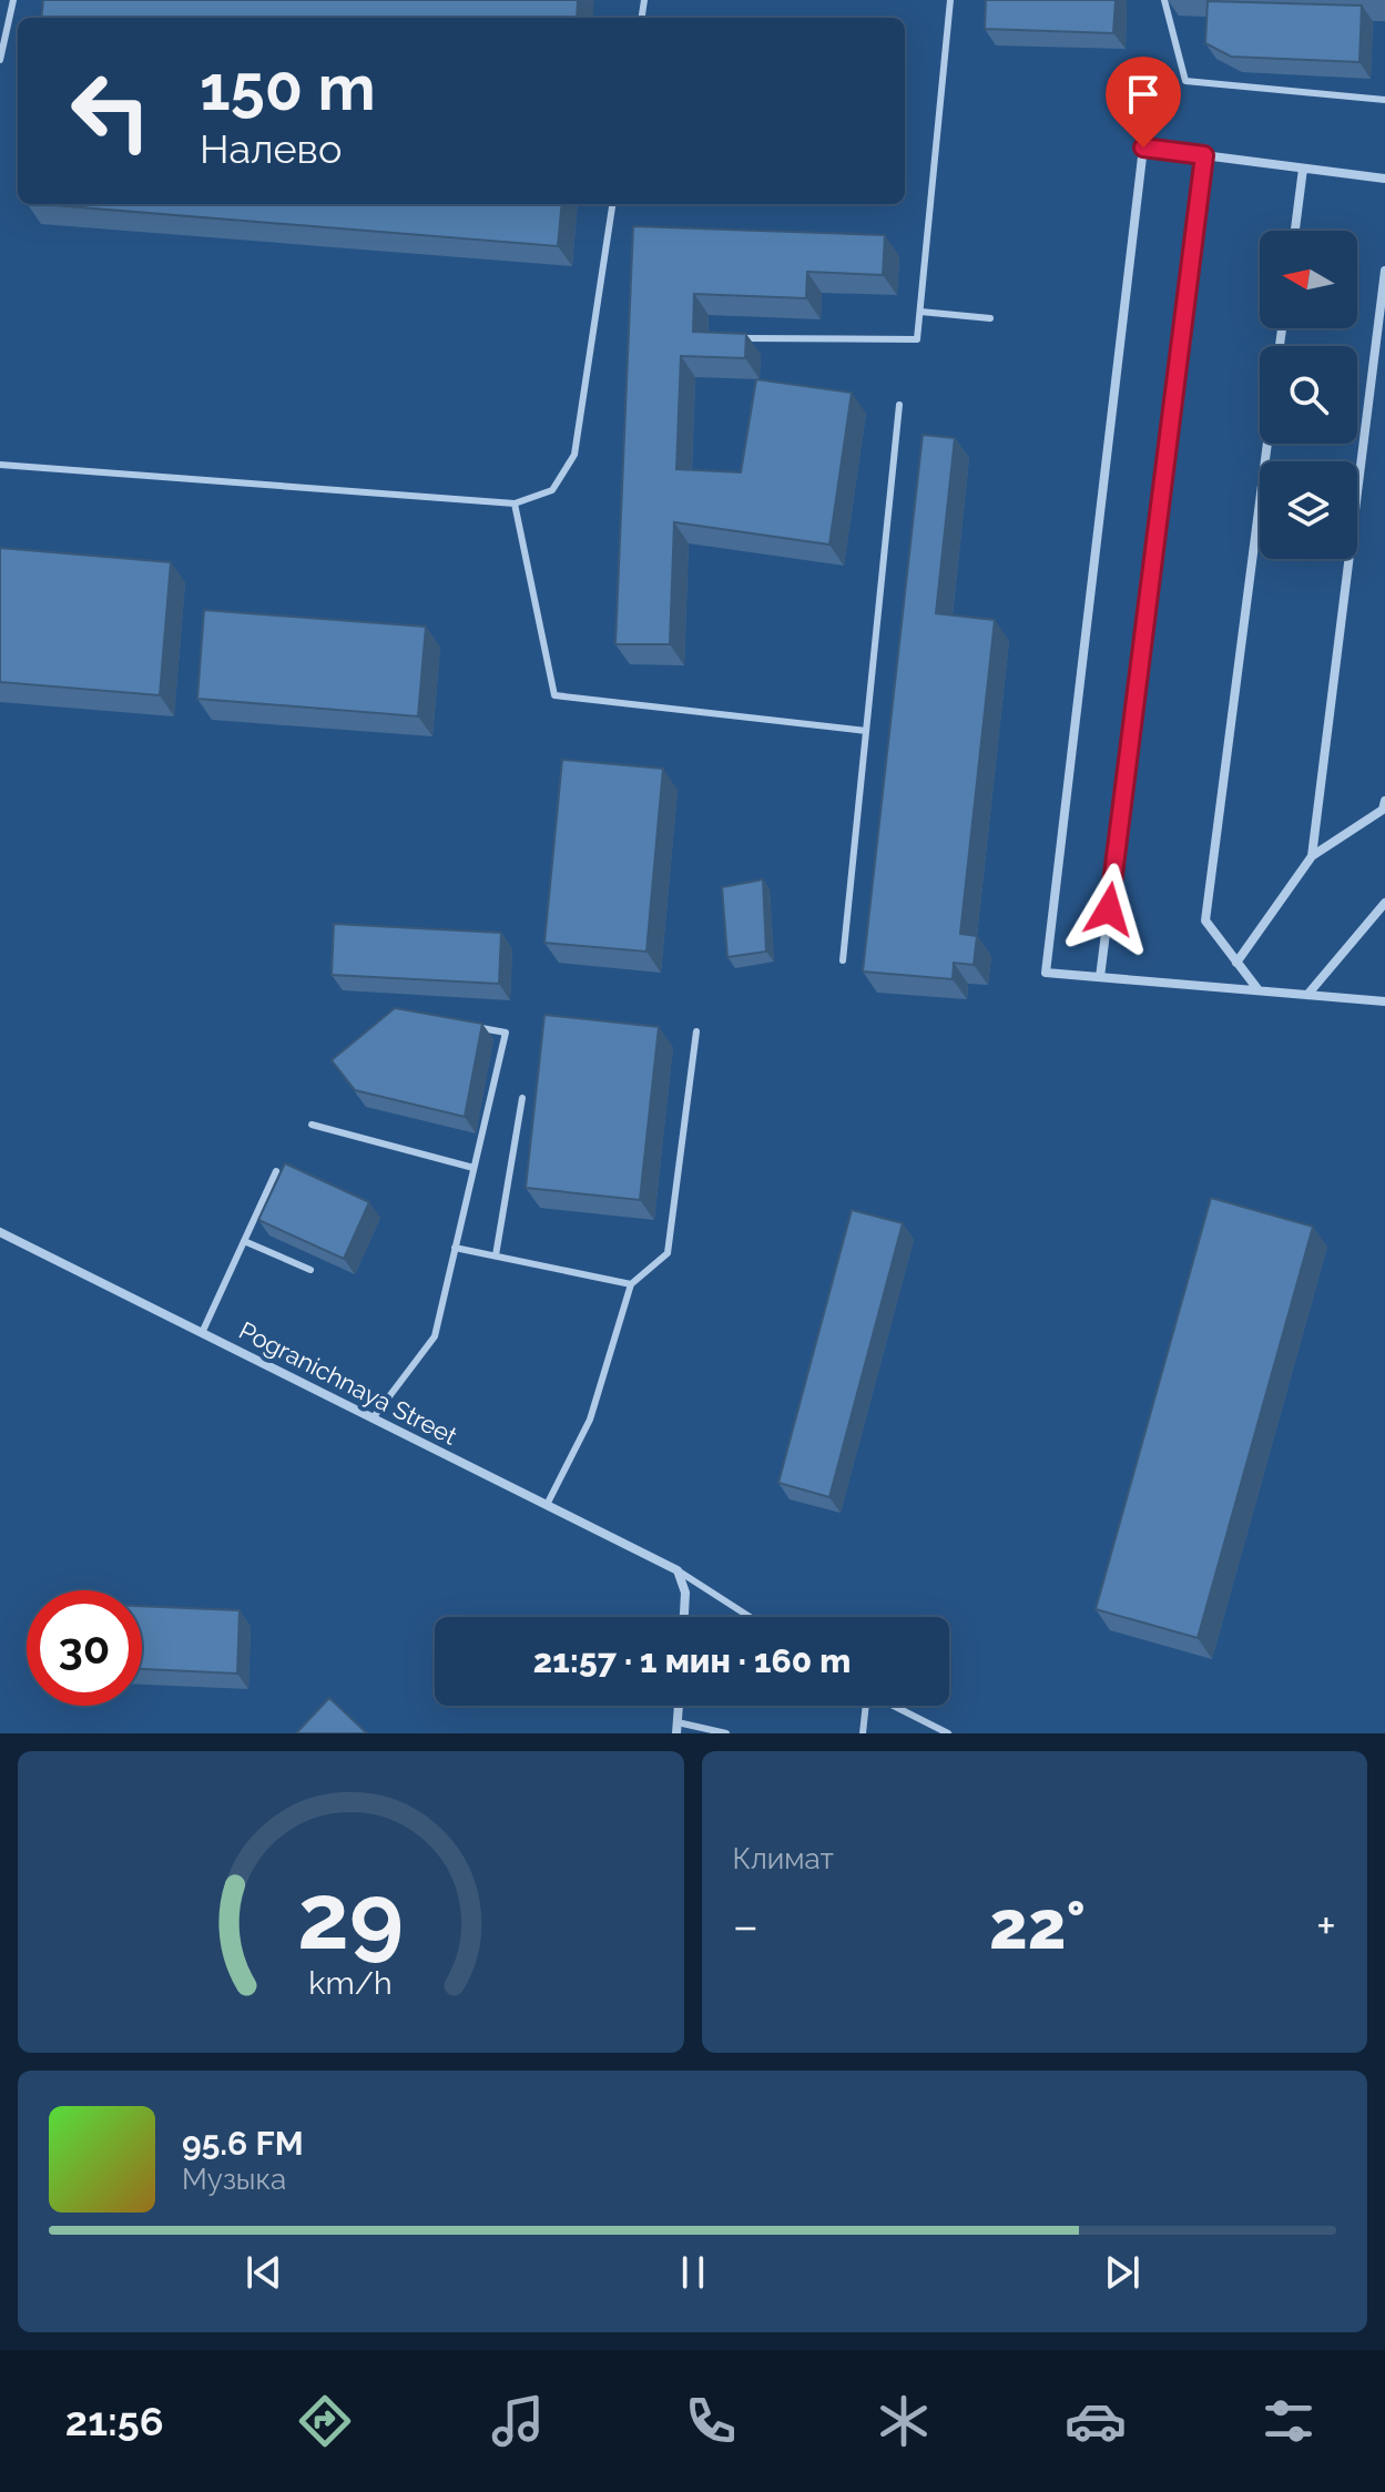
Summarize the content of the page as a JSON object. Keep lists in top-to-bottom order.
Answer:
{
  "streets": {
    "street": ["Pogranichnaya Street"]
  },
  "north": "left",
  "page": {
    "turn": ["150 m", "Налево"],
    "limit": "30",
    "trip": "21:57 · 1 мин · 160 m",
    "tile": "Климат",
    "heat": ["−", "22°", "+"],
    "song": ["95.6 FM", "Музыка"],
    "tabs": "21:56",
    "gauge": ["29", "km/h"]
  }
}
